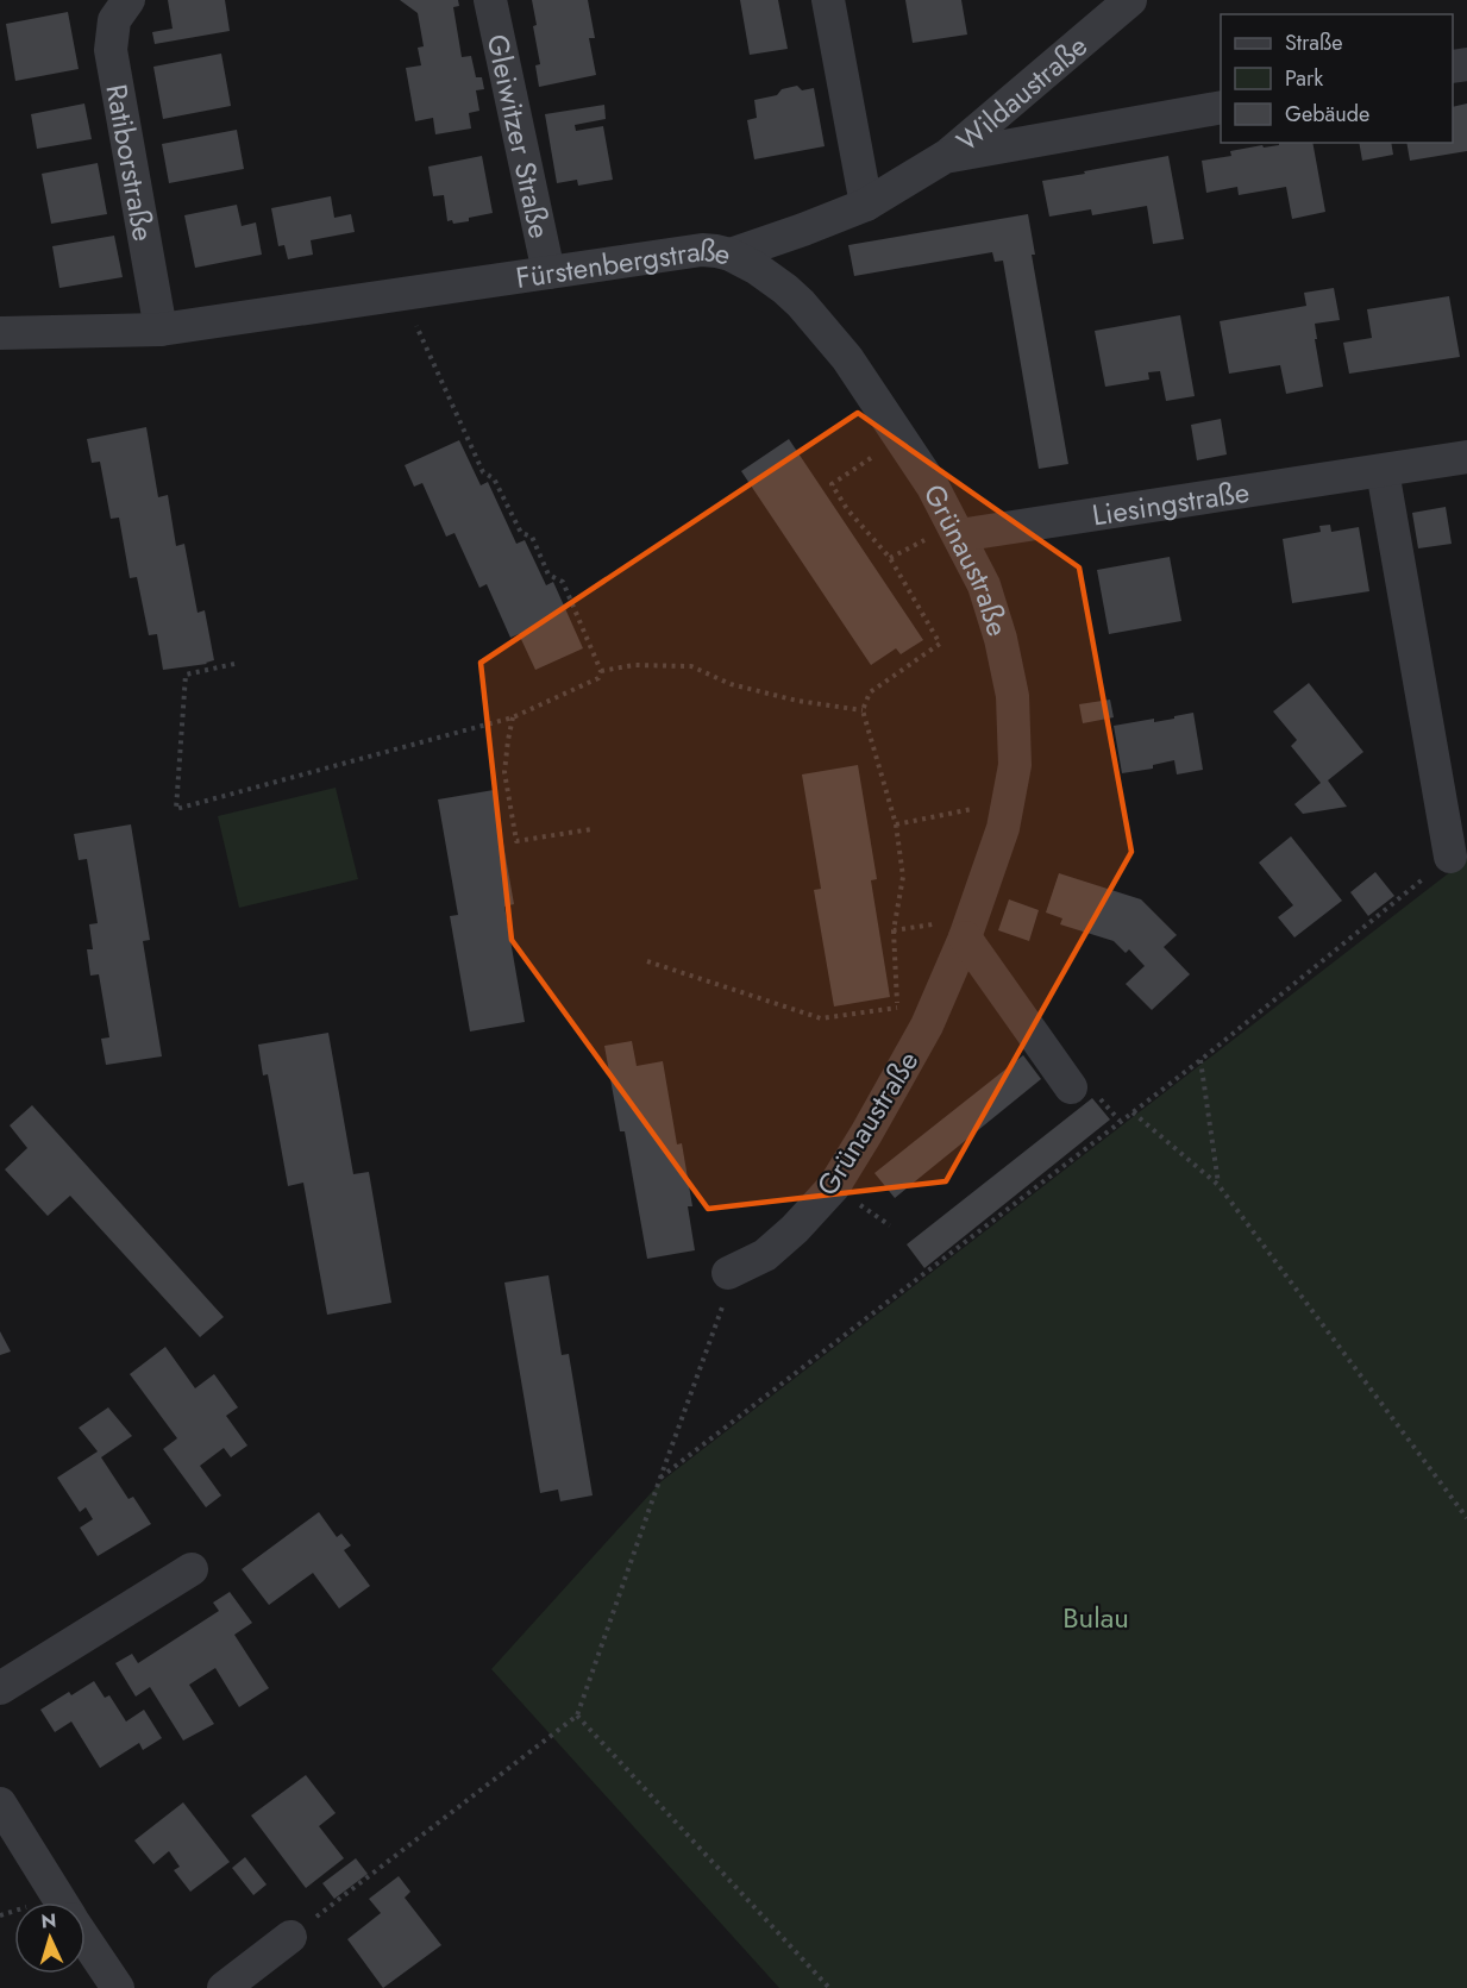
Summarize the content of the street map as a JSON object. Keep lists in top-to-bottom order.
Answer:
{
  "streets": {
    "street": [
      "Wildaustraße",
      "Gleiwitzer Straße",
      "Ratiborstraße",
      "Fürstenbergstraße",
      "Liesingstraße",
      "Grünaustraße"
    ]
  },
  "crossings": [
    ["Wildaustraße", "Fürstenbergstraße"],
    ["Gleiwitzer Straße", "Fürstenbergstraße"],
    ["Ratiborstraße", "Fürstenbergstraße"],
    ["Fürstenbergstraße", "Grünaustraße"],
    ["Liesingstraße", "Grünaustraße"]
  ],
  "parks": ["Bulau"],
  "legend": ["Straße", "Park", "Gebäude"],
  "north": "top"
}
